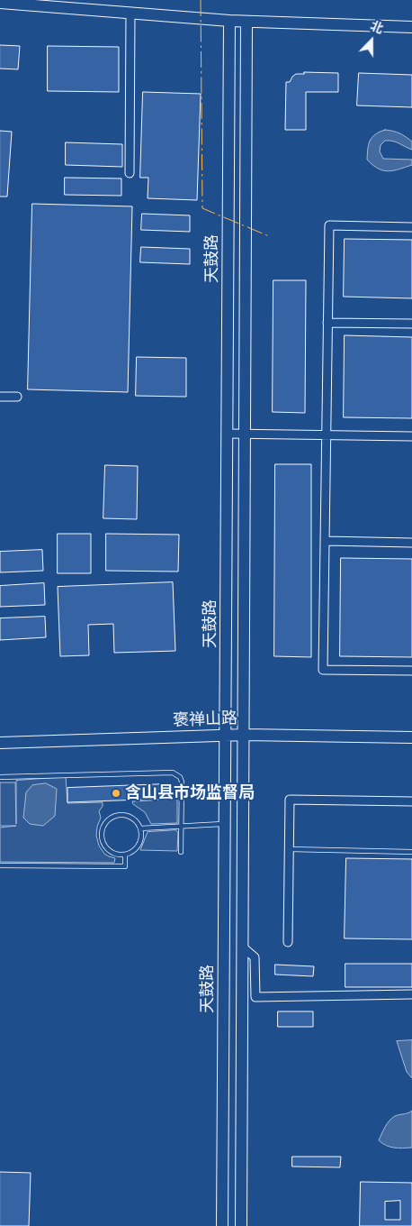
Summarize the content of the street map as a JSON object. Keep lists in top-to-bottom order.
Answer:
{
  "streets": {
    "main road": ["天鼓路", "褒禅山路"]
  },
  "crossings": [
    ["天鼓路", "褒禅山路"]
  ],
  "places": ["含山县市场监督局"],
  "north": "top"
}
